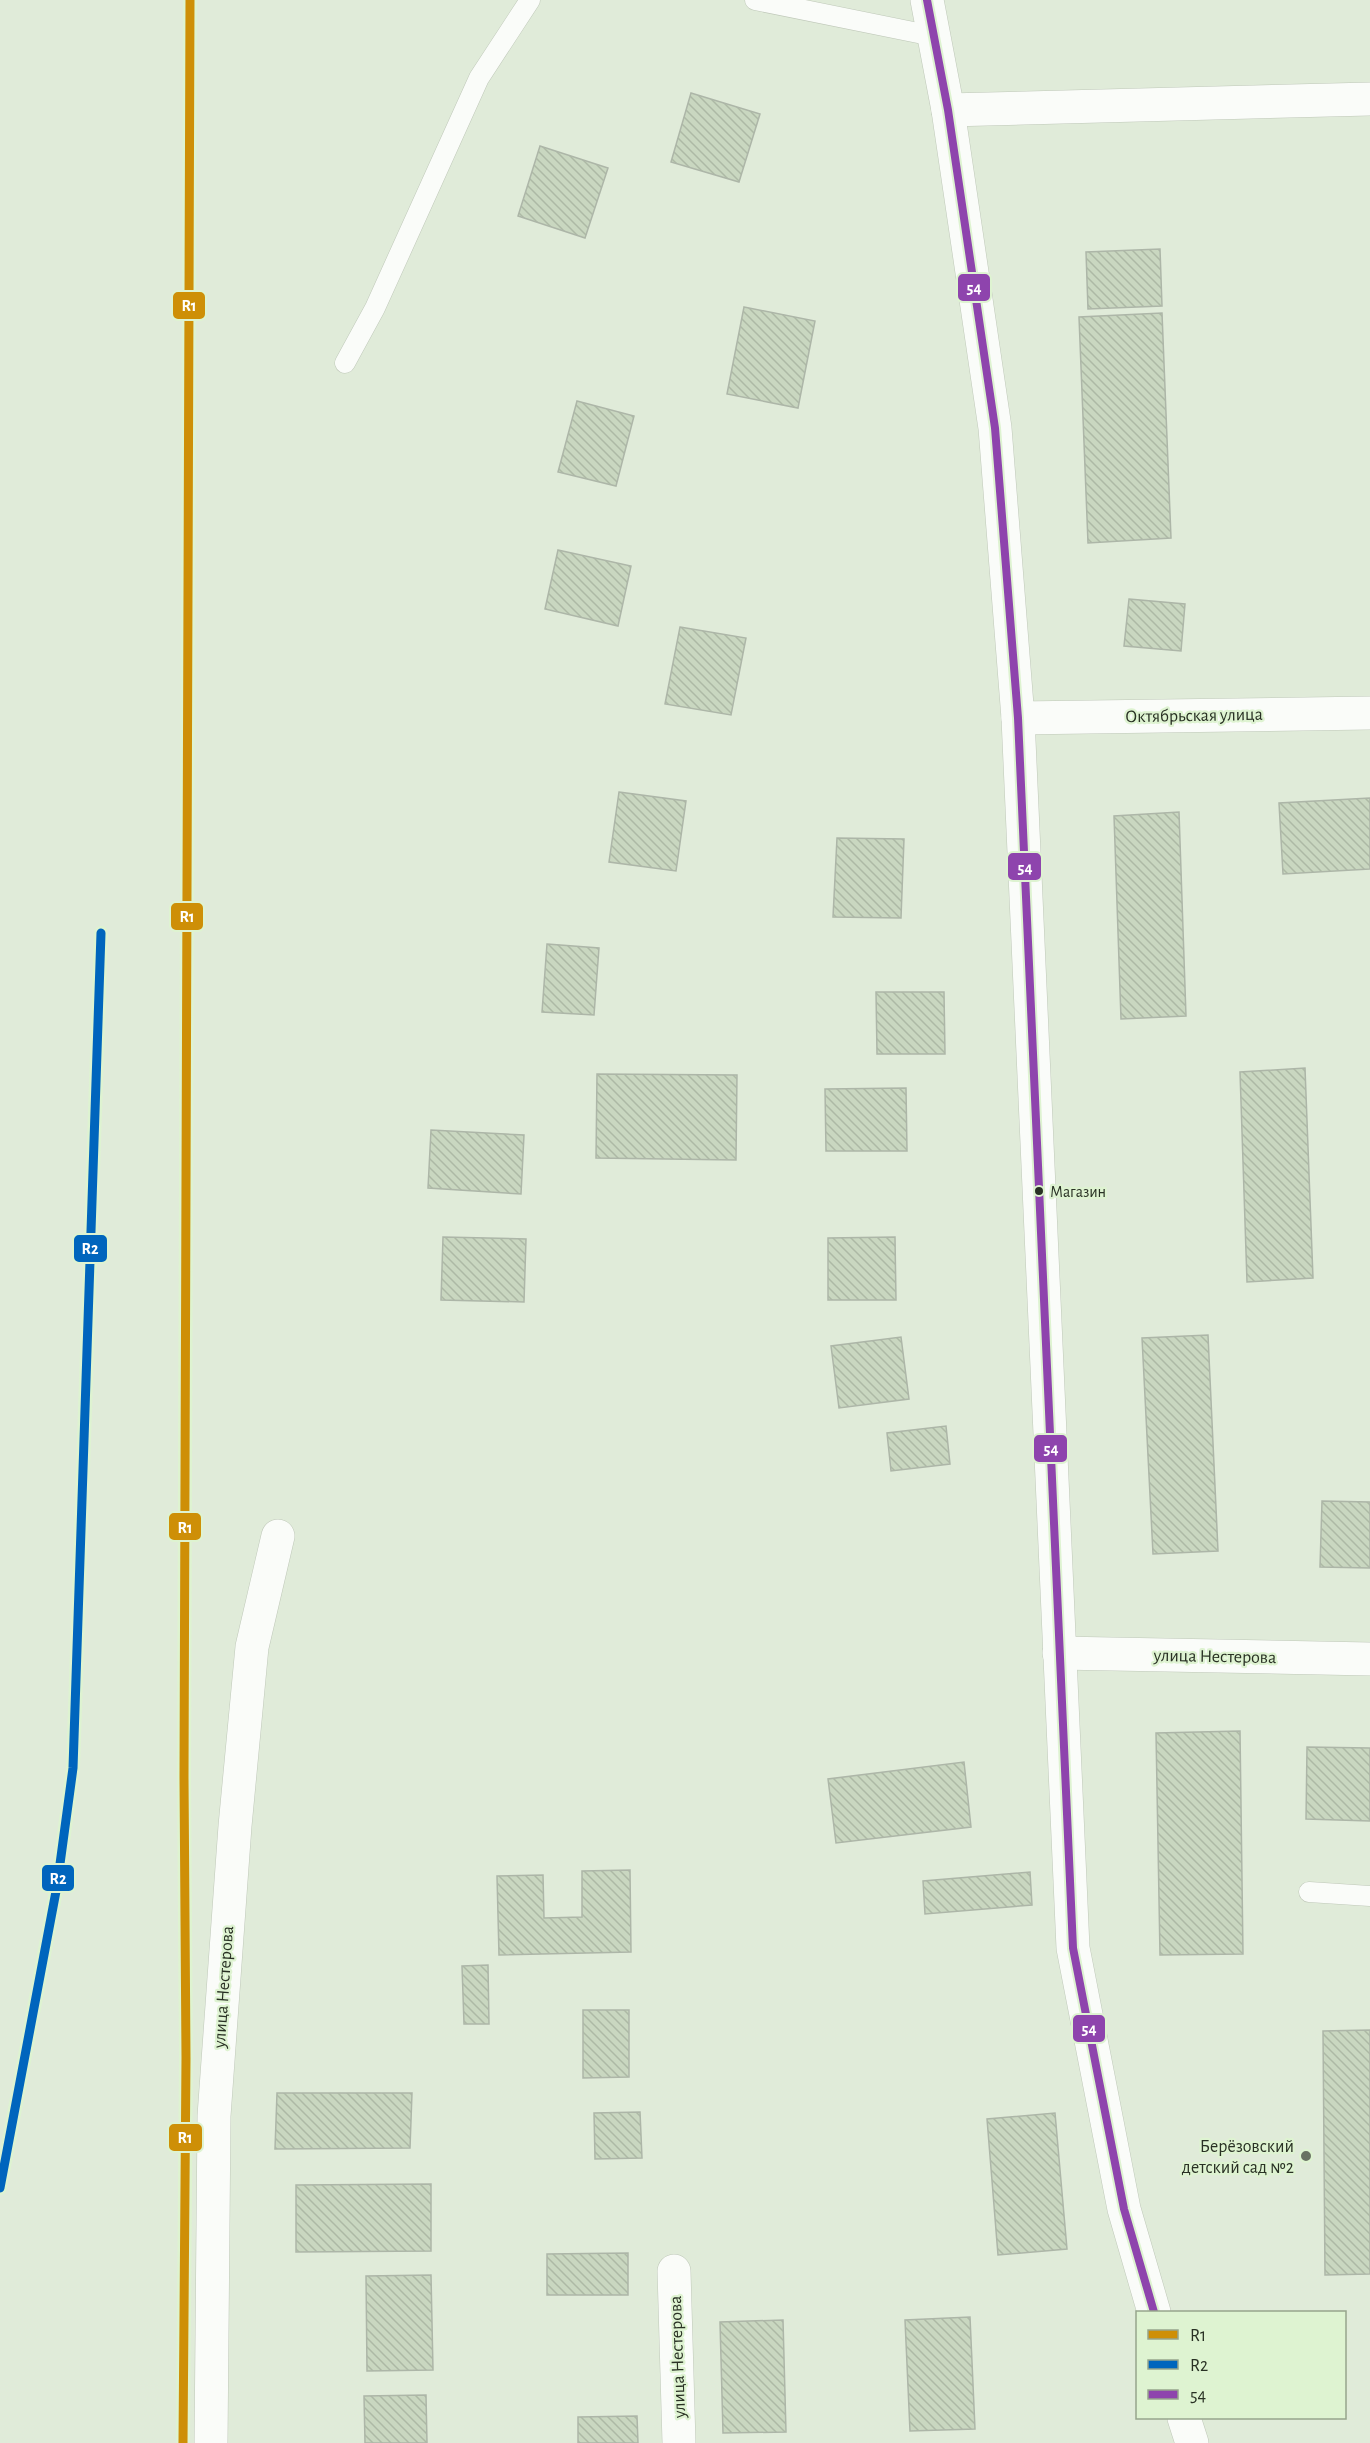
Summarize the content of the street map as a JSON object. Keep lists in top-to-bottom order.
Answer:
{
  "streets": {
    "street": ["Октябрьская улица", "улица Нестерова"]
  },
  "places": ["Магазин", "Берёзовский детский сад №2"],
  "lines": ["transit line R1", "transit line 54", "transit line R2"],
  "legend": ["R1", "R2", "54"]
}
